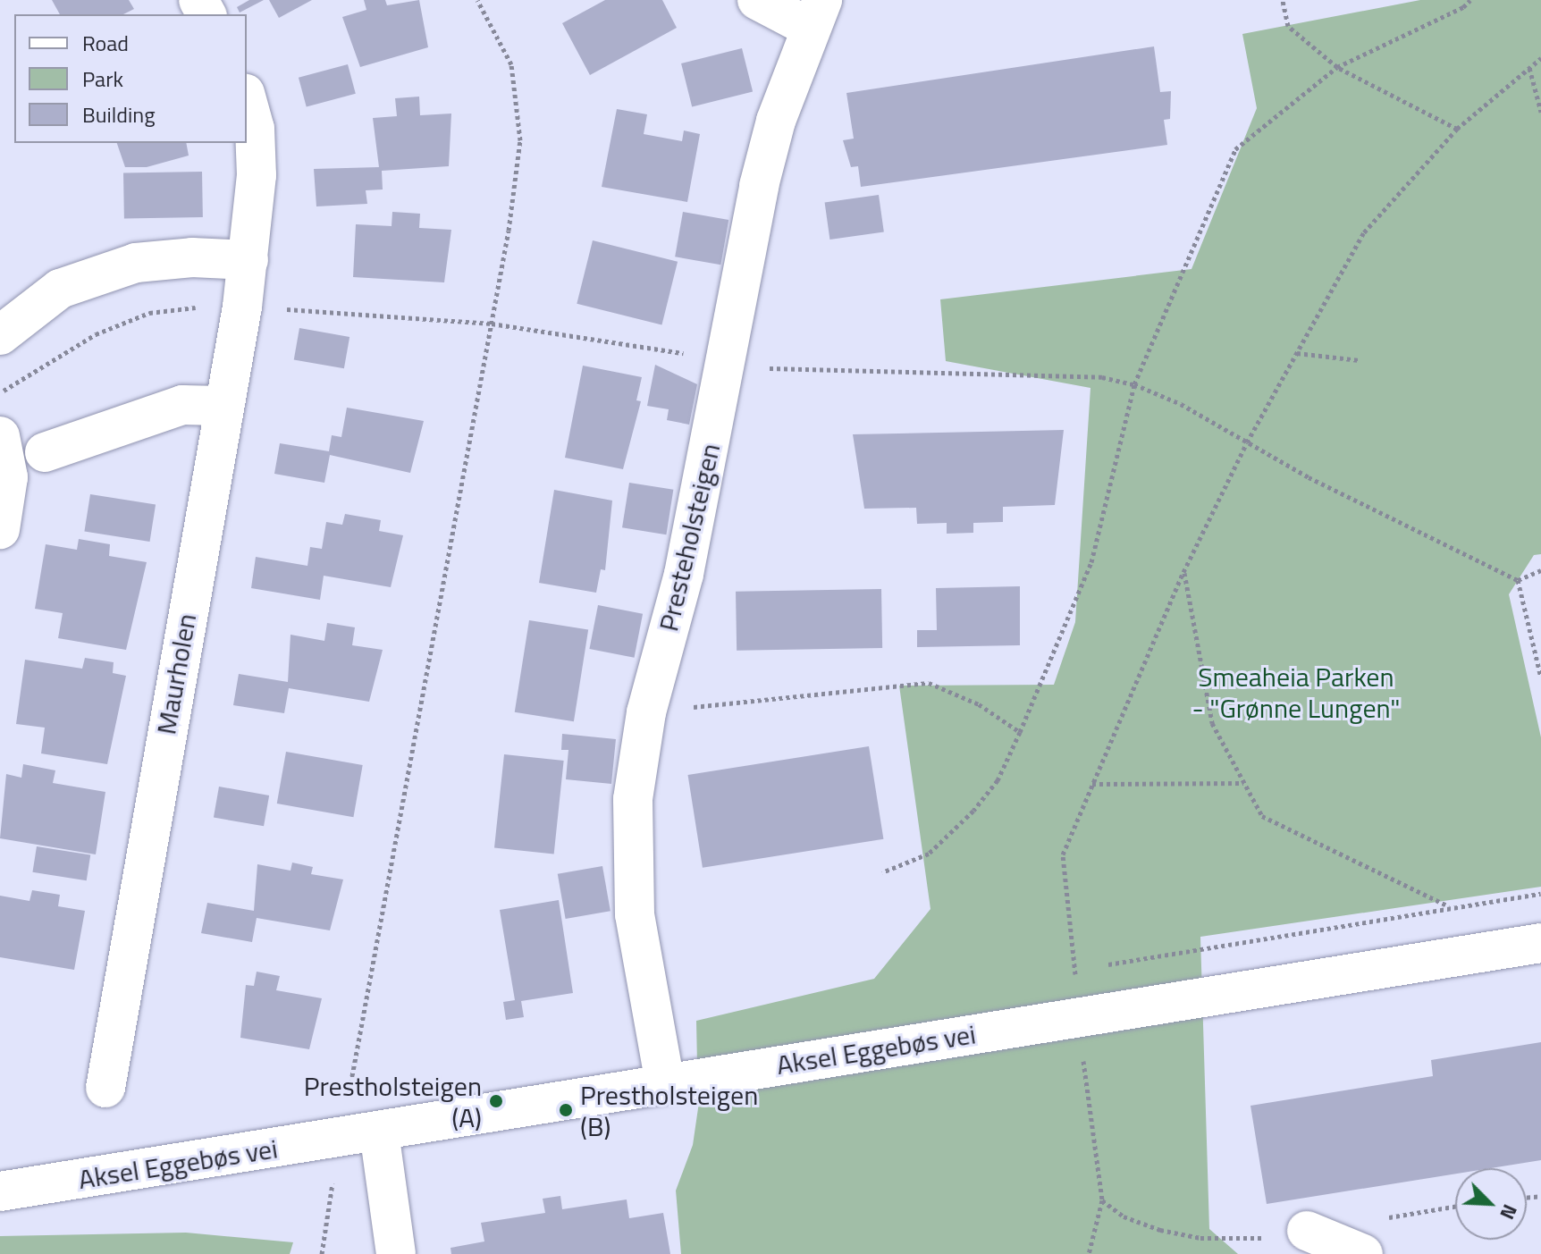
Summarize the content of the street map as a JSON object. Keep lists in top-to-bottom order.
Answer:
{
  "streets": {
    "street": ["Presteholsteigen", "Maurholen", "Aksel Eggebøs vei"]
  },
  "crossings": [
    ["Presteholsteigen", "Aksel Eggebøs vei"]
  ],
  "parks": ["Smeaheia Parken - \"Grønne Lungen\""],
  "places": ["Prestholsteigen (A)", "Prestholsteigen (B)"],
  "legend": ["Road", "Park", "Building"],
  "north": "bottom right"
}
